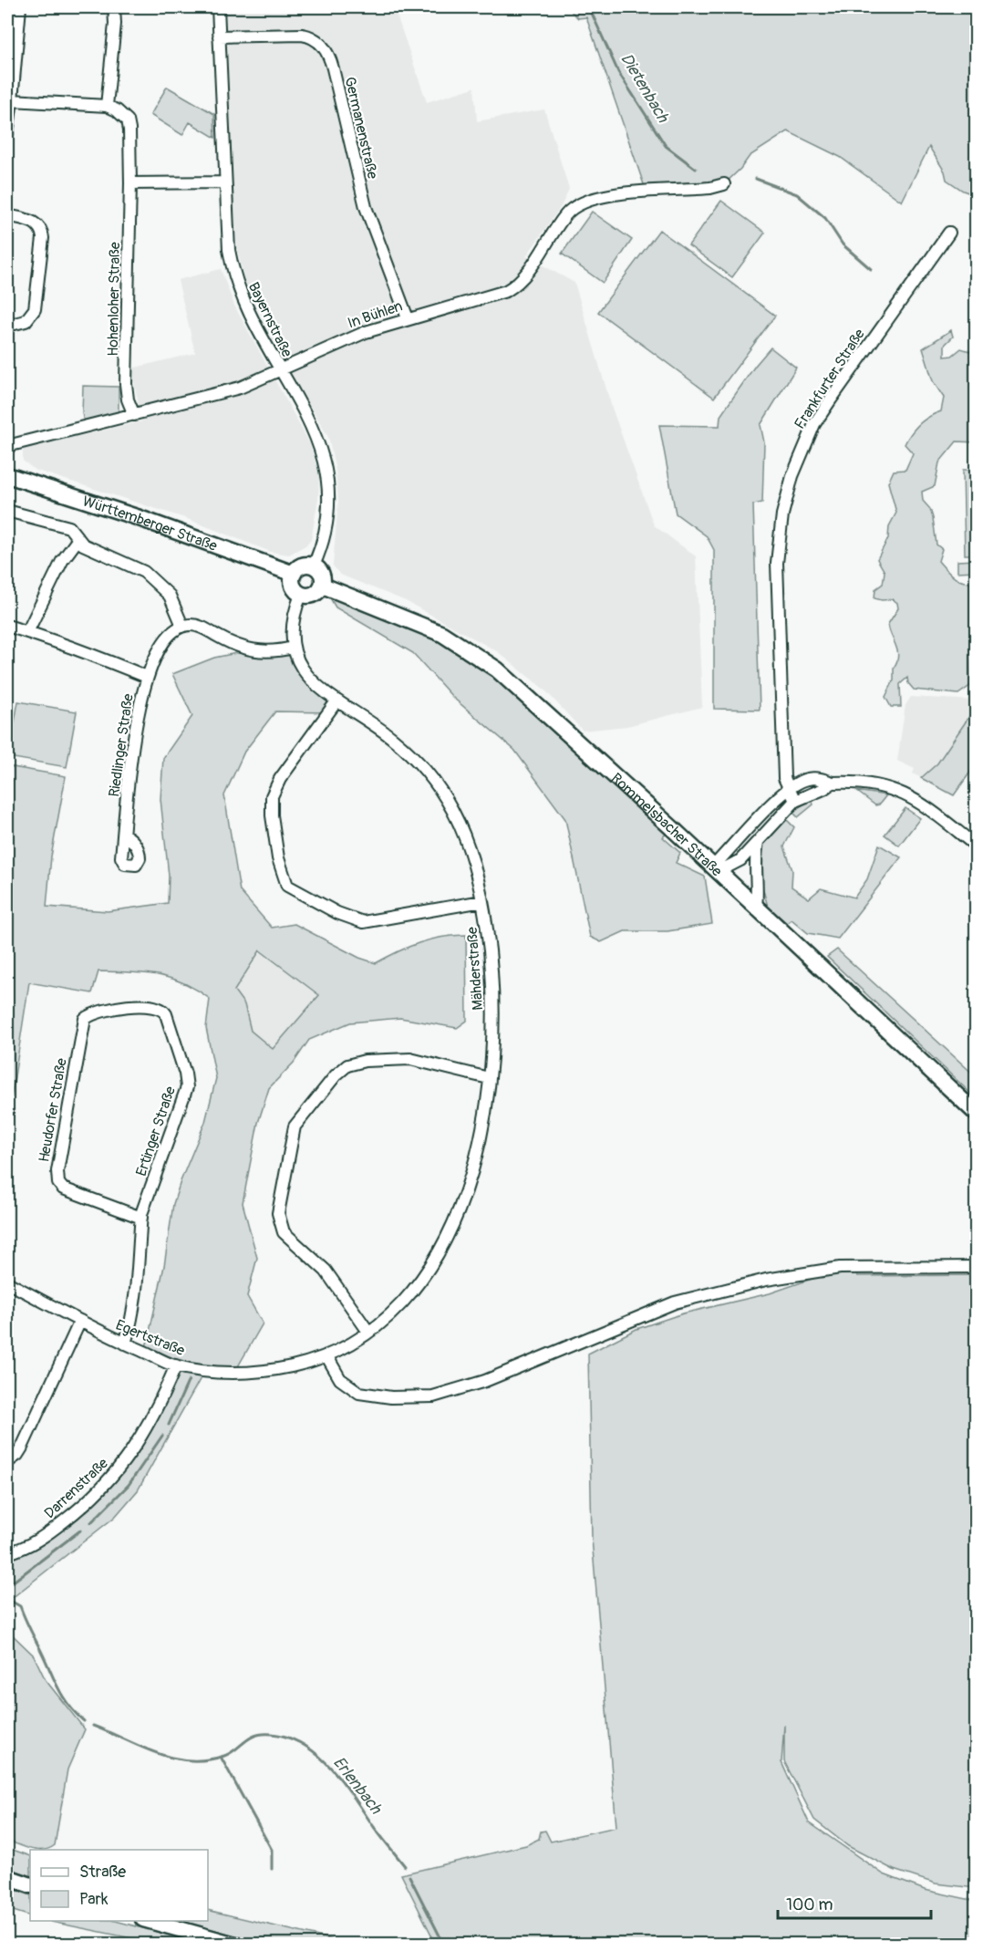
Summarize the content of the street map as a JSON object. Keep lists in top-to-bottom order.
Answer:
{
  "streets": {
    "main road": ["Württemberger Straße", "Rommelsbacher Straße"],
    "street": [
      "Germanenstraße",
      "Hohenloher Straße",
      "In Bühlen",
      "Bayernstraße",
      "Frankfurter Straße",
      "Riedlinger Straße",
      "Mähderstraße",
      "Heudorfer Straße",
      "Ertinger Straße",
      "Egertstraße",
      "Darrenstraße"
    ]
  },
  "crossings": [
    ["Germanenstraße", "In Bühlen"],
    ["Germanenstraße", "Bayernstraße"],
    ["Hohenloher Straße", "In Bühlen"],
    ["In Bühlen", "Bayernstraße"],
    ["Bayernstraße", "Württemberger Straße"],
    ["Bayernstraße", "Rommelsbacher Straße"],
    ["Württemberger Straße", "Rommelsbacher Straße"],
    ["Mähderstraße", "Egertstraße"],
    ["Heudorfer Straße", "Ertinger Straße"],
    ["Ertinger Straße", "Egertstraße"],
    ["Egertstraße", "Darrenstraße"]
  ],
  "water": ["Dietenbach", "Erlenbach"],
  "legend": ["Straße", "Park"],
  "scale_bar": "100 m"
}
